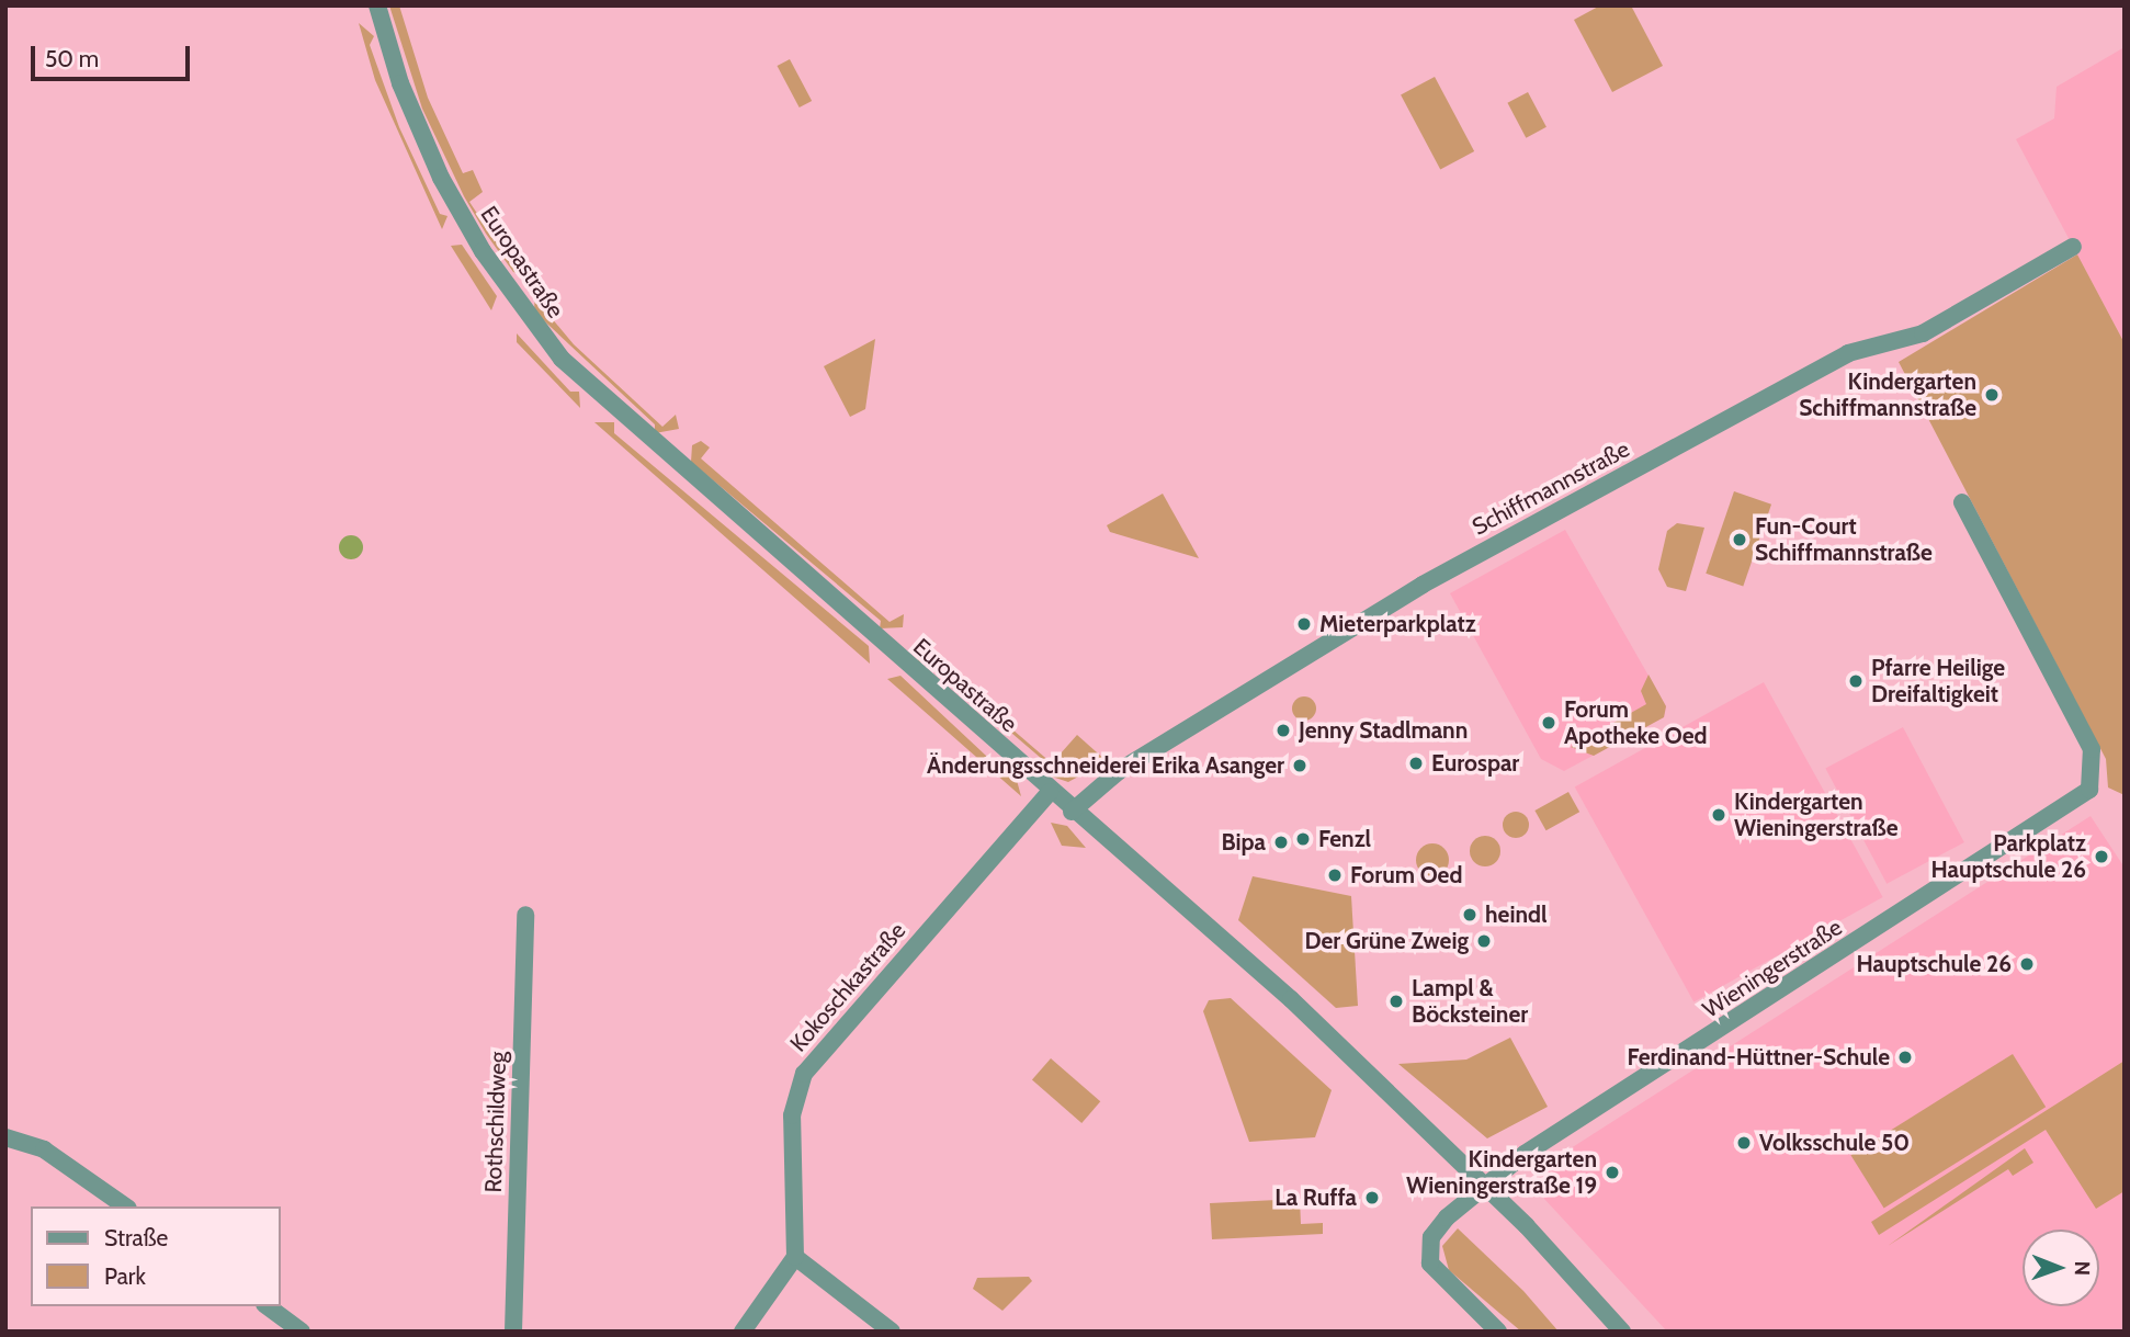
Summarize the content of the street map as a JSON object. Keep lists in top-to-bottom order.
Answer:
{
  "streets": {
    "street": [
      "Europastraße",
      "Schiffmannstraße",
      "Wieningerstraße",
      "Kokoschkastraße",
      "Rothschildweg"
    ]
  },
  "crossings": [
    ["Europastraße", "Schiffmannstraße"],
    ["Europastraße", "Wieningerstraße"],
    ["Europastraße", "Kokoschkastraße"]
  ],
  "places": [
    "Kindergarten Schiffmannstraße",
    "Fun-Court Schiffmannstraße",
    "Mieterparkplatz",
    "Pfarre Heilige Dreifaltigkeit",
    "Forum Apotheke Oed",
    "Jenny Stadlmann",
    "Eurospar",
    "Änderungsschneiderei Erika Asanger",
    "Kindergarten Wieningerstraße",
    "Fenzl",
    "Bipa",
    "Parkplatz Hauptschule 26",
    "Forum Oed",
    "heindl",
    "Der Grüne Zweig",
    "Hauptschule 26",
    "Lampl & Böcksteiner",
    "Ferdinand-Hüttner-Schule",
    "Volksschule 50",
    "Kindergarten Wieningerstraße 19",
    "La Ruffa"
  ],
  "legend": ["Straße", "Park"],
  "scale_bar": "50 m",
  "north": "right"
}
